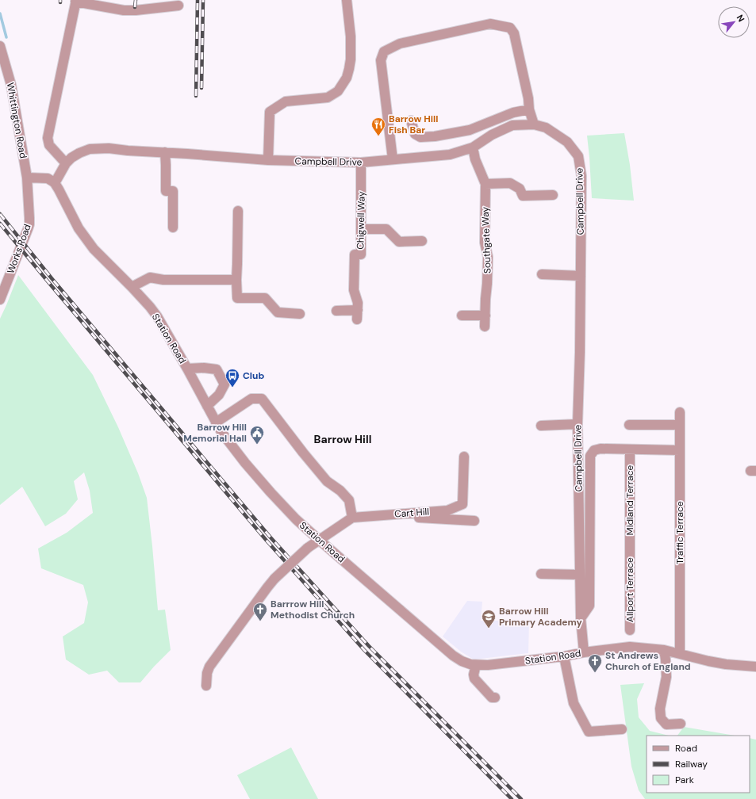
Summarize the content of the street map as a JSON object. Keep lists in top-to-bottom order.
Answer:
{
  "streets": {
    "street": [
      "Whittington Road",
      "Campbell Drive",
      "Chigwell Way",
      "Southgate Way",
      "Works Road",
      "Station Road",
      "Midland Terrace",
      "Cart Hill",
      "Traffic Terrace",
      "Allport Terrace"
    ]
  },
  "crossings": [
    ["Whittington Road", "Works Road"],
    ["Campbell Drive", "Chigwell Way"],
    ["Campbell Drive", "Southgate Way"],
    ["Campbell Drive", "Station Road"],
    ["Station Road", "Traffic Terrace"],
    ["Midland Terrace", "Allport Terrace"]
  ],
  "districts": ["Barrow Hill"],
  "places": {
    "restaurant": ["Barrow Hill Fish Bar"],
    "bus stop": ["Club"],
    "public building": ["Barrow Hill Memorial Hall"],
    "church": ["Barrrow Hill Methodist Church", "St Andrews Church of England"],
    "school or university": ["Barrow Hill Primary Academy"]
  },
  "legend": ["Road", "Railway", "Park"],
  "north": "top right"
}
